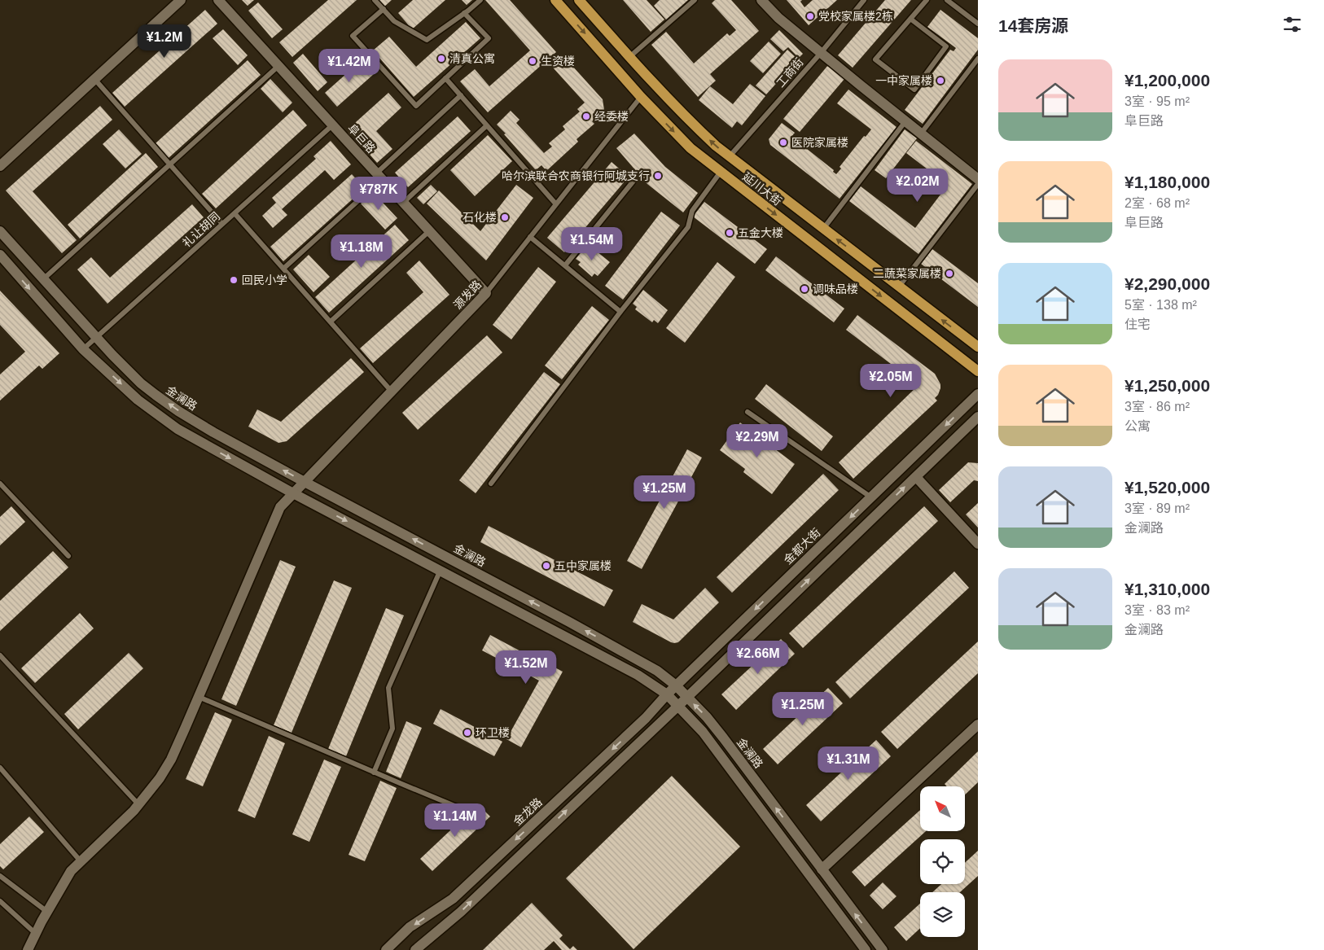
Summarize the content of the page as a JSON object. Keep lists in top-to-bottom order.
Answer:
{
  "streets": {
    "main road": ["延川大街"],
    "street": [
      "阜巨路",
      "源发路",
      "金澜路",
      "金都大街",
      "金龙路"
    ],
    "lane": ["工商街", "礼让胡同"]
  },
  "crossings": [
    ["工商街", "延川大街"],
    ["阜巨路", "礼让胡同"],
    ["阜巨路", "源发路"],
    ["延川大街", "源发路"],
    ["礼让胡同", "金澜路"],
    ["源发路", "金澜路"],
    ["金澜路", "金都大街"],
    ["金都大街", "金龙路"]
  ],
  "places": [
    "党校家属楼2栋",
    "清真公寓",
    "生资楼",
    "一中家属楼",
    "经委楼",
    "医院家属楼",
    "哈尔滨联合农商银行阿城支行",
    "石化楼",
    "五金大楼",
    "二蔬菜家属楼",
    "回民小学",
    "调味品楼",
    "五中家属楼",
    "环卫楼"
  ],
  "north": "top left",
  "page": {
    "heading": "14套房源",
    "price": [
      "¥1.2M",
      "¥1.42M",
      "¥2.02M",
      "¥787K",
      "¥1.54M",
      "¥1.18M",
      "¥2.05M",
      "¥2.29M",
      "¥1.25M",
      "¥2.66M",
      "¥1.52M",
      "¥1.25M",
      "¥1.31M",
      "¥1.14M"
    ],
    "list": [
      {
        "name": "¥1,200,000",
        "note": "3室 · 95 m² · 阜巨路"
      },
      {
        "name": "¥1,180,000",
        "note": "2室 · 68 m² · 阜巨路"
      },
      {
        "name": "¥2,290,000",
        "note": "5室 · 138 m² · 住宅"
      },
      {
        "name": "¥1,250,000",
        "note": "3室 · 86 m² · 公寓"
      },
      {
        "name": "¥1,520,000",
        "note": "3室 · 89 m² · 金澜路"
      },
      {
        "name": "¥1,310,000",
        "note": "3室 · 83 m² · 金澜路"
      }
    ]
  }
}
